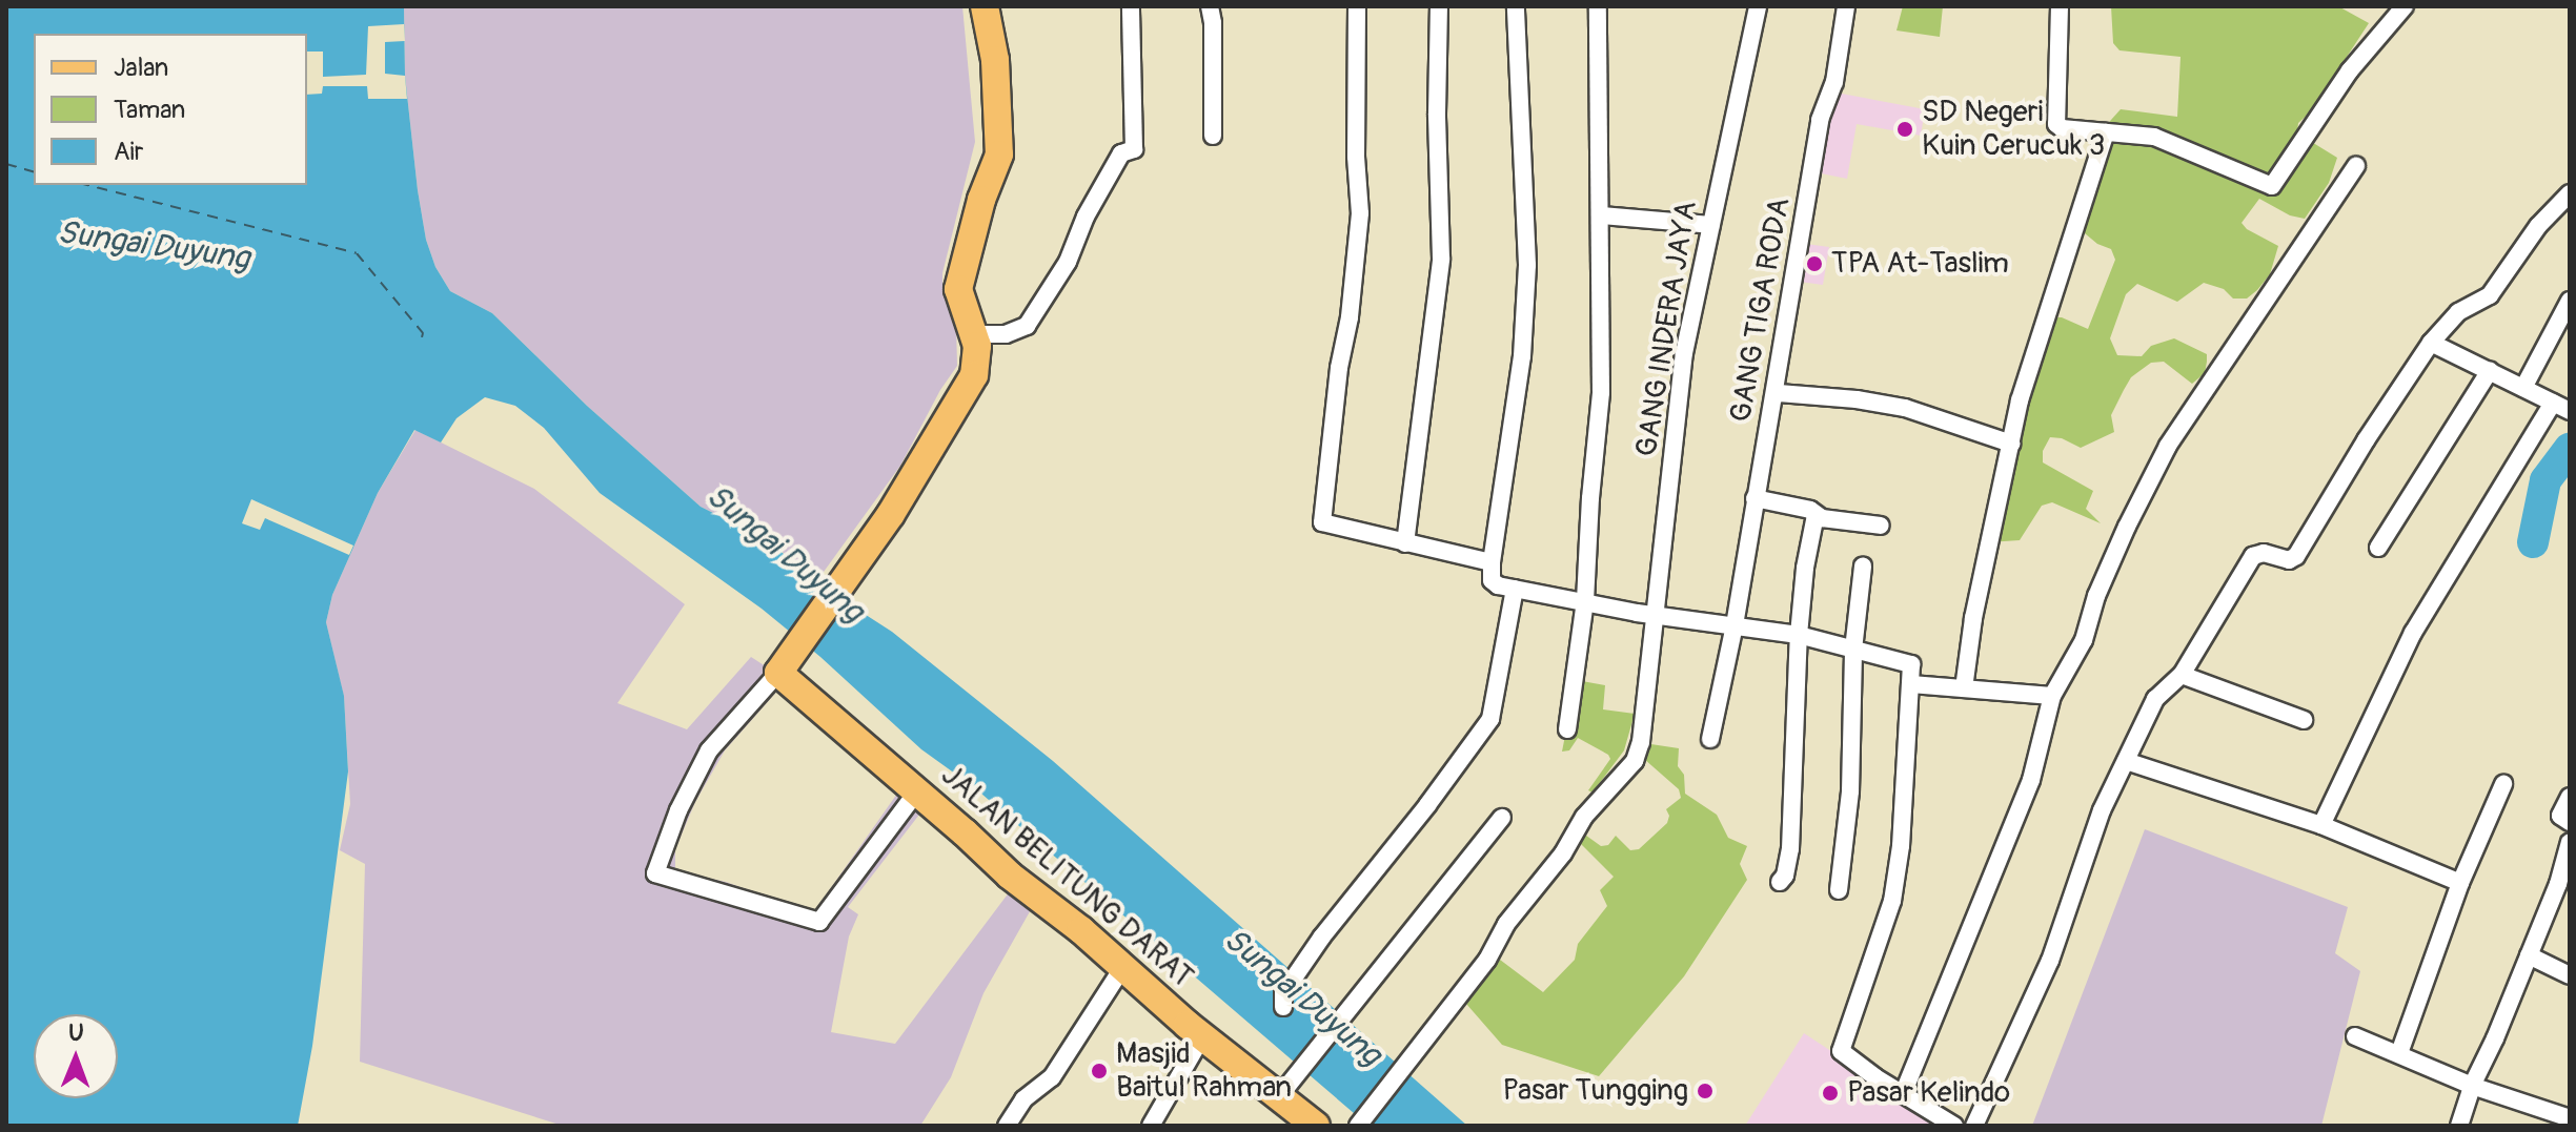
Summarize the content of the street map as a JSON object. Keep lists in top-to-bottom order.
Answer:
{
  "streets": {
    "main road": ["JALAN BELITUNG DARAT"],
    "street": ["GANG TIGA RODA", "GANG INDERA JAYA"]
  },
  "water": ["Sungai Duyung"],
  "places": [
    "SD Negeri Kuin Cerucuk 3",
    "TPA At-Taslim",
    "Masjid Baitul Rahman",
    "Pasar Tungging",
    "Pasar Kelindo"
  ],
  "legend": ["Jalan", "Taman", "Air"],
  "north": "top"
}
